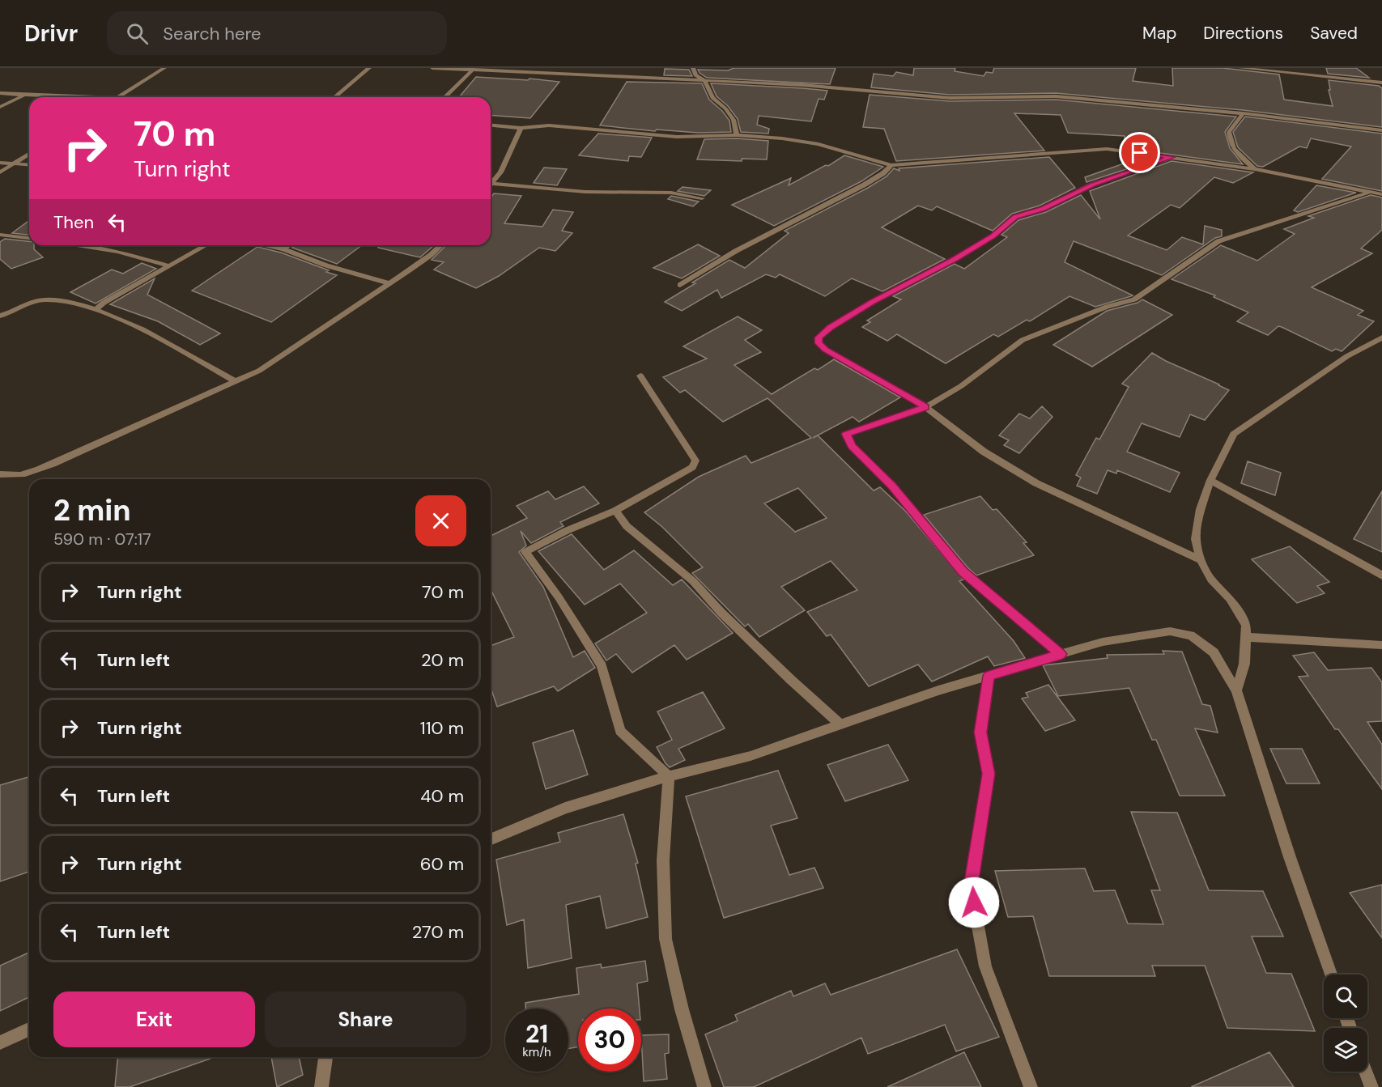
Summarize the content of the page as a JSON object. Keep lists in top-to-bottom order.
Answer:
{
  "page": {
    "header": "Drivr",
    "search": "Search here",
    "nav": ["Map", "Directions", "Saved"],
    "turn": ["70 m", "Turn right"],
    "then": "Then",
    "heading": ["2 min", "590 m · 07:17"],
    "list": [
      {
        "name": "Turn right",
        "value": "70 m"
      },
      {
        "name": "Turn left",
        "value": "20 m"
      },
      {
        "name": "Turn right",
        "value": "110 m"
      },
      {
        "name": "Turn left",
        "value": "40 m"
      },
      {
        "name": "Turn right",
        "value": "60 m"
      },
      {
        "name": "Turn left",
        "value": "270 m"
      }
    ],
    "buttons": ["Exit", "Share"],
    "speed": "21 km/h",
    "limit": "30"
  }
}
